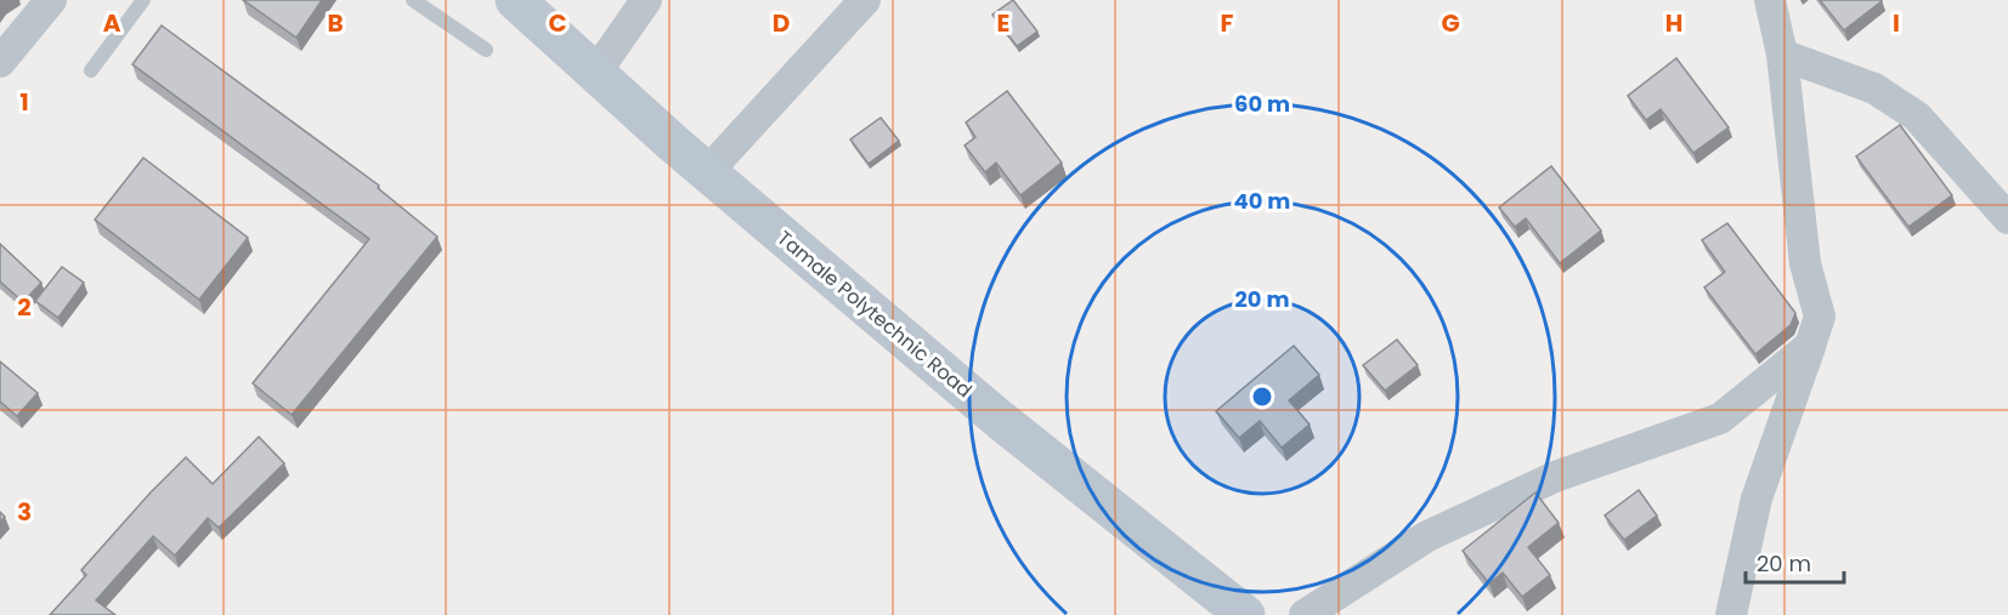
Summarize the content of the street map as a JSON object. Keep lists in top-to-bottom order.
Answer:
{
  "streets": {
    "street": ["Tamale Polytechnic Road"]
  },
  "scale_bar": "20 m",
  "grid": {
    "columns": [
      "A",
      "B",
      "C",
      "D",
      "E",
      "F",
      "G",
      "H",
      "I"
    ],
    "rows": ["1", "2", "3"]
  },
  "rings": ["60 m", "40 m", "20 m"]
}
